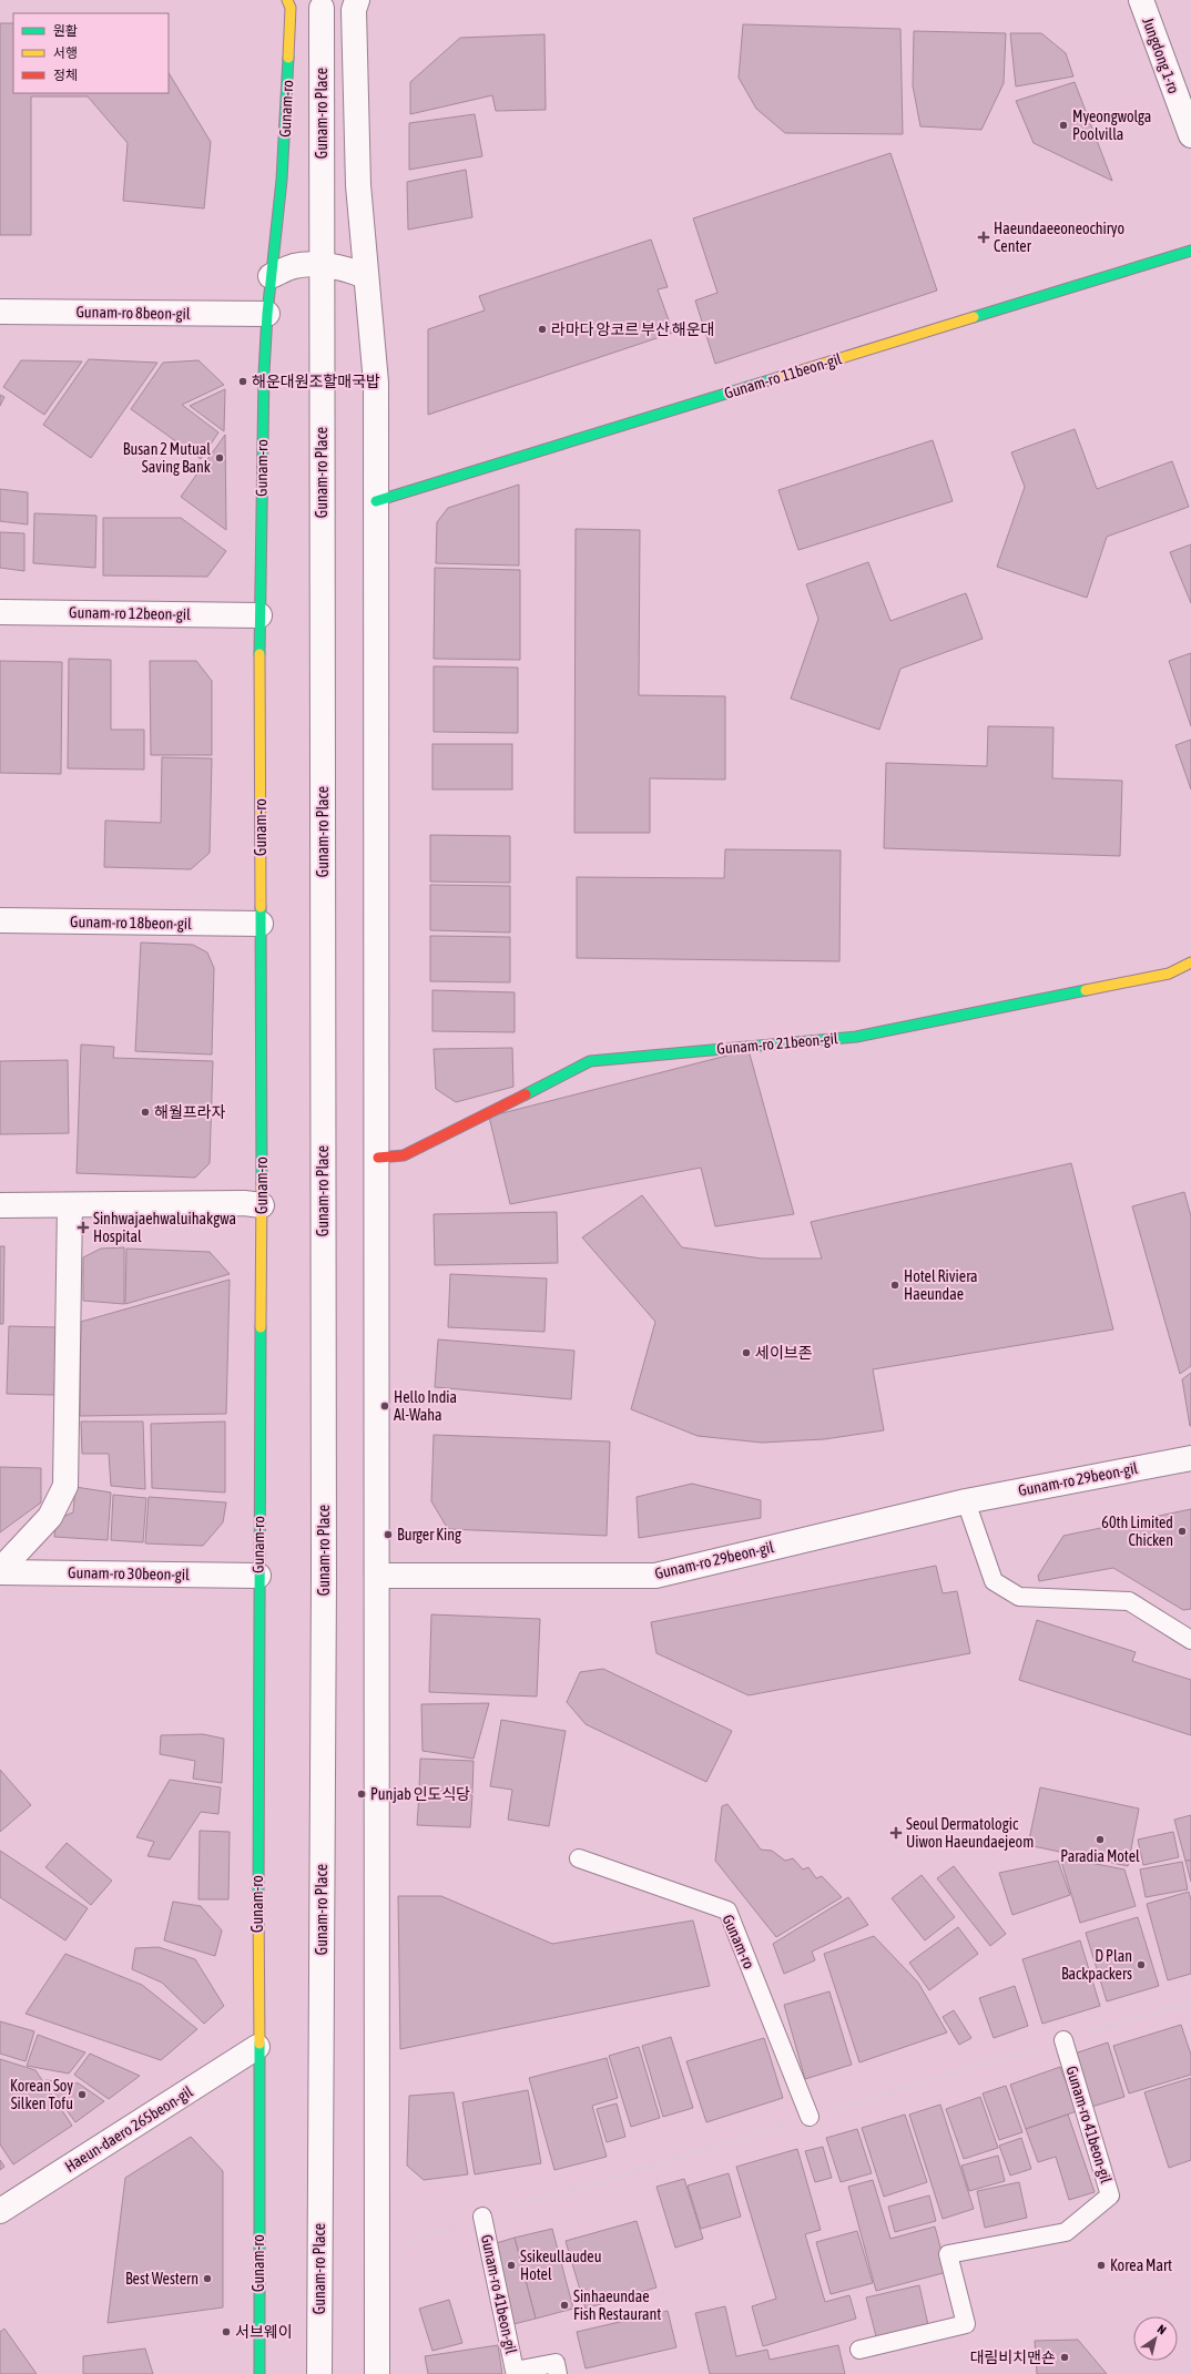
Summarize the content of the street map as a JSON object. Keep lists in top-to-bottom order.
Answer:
{
  "streets": {
    "street": [
      "Jungdong 1-ro",
      "Gunam-ro",
      "Gunam-ro Place",
      "Gunam-ro 8beon-gil",
      "Gunam-ro 11beon-gil",
      "Gunam-ro 12beon-gil",
      "Gunam-ro 18beon-gil",
      "Gunam-ro 21beon-gil",
      "Gunam-ro 29beon-gil",
      "Gunam-ro 30beon-gil",
      "Haeun-daero 265beon-gil"
    ],
    "lane": ["Gunam-ro 41beon-gil"]
  },
  "crossings": [
    ["Gunam-ro", "Gunam-ro Place"],
    ["Gunam-ro", "Gunam-ro 8beon-gil"],
    ["Gunam-ro", "Gunam-ro 12beon-gil"],
    ["Gunam-ro", "Gunam-ro 18beon-gil"],
    ["Gunam-ro", "Gunam-ro 30beon-gil"],
    ["Gunam-ro", "Haeun-daero 265beon-gil"]
  ],
  "places": {
    "other": [
      "Myeongwolga Poolvilla",
      "라마다 앙코르 부산 해운대",
      "해운대원조할매국밥",
      "Busan 2 Mutual Saving Bank",
      "해월프라자",
      "Hotel Riviera Haeundae",
      "세이브존",
      "Hello India Al-Waha",
      "60th Limited Chicken",
      "Burger King",
      "Punjab 인도식당",
      "Paradia Motel",
      "D Plan Backpackers",
      "Korean Soy Silken Tofu",
      "Ssikeullaudeu Hotel",
      "Korea Mart",
      "Best Western",
      "Sinhaeundae Fish Restaurant",
      "서브웨이",
      "대림비치맨숀"
    ],
    "health": ["Haeundaeeoneochiryo Center", "Sinhwajaehwaluihakgwa Hospital", "Seoul Dermatologic Uiwon Haeundaejeom"]
  },
  "legend": ["원활", "서행", "정체"],
  "north": "top right"
}
